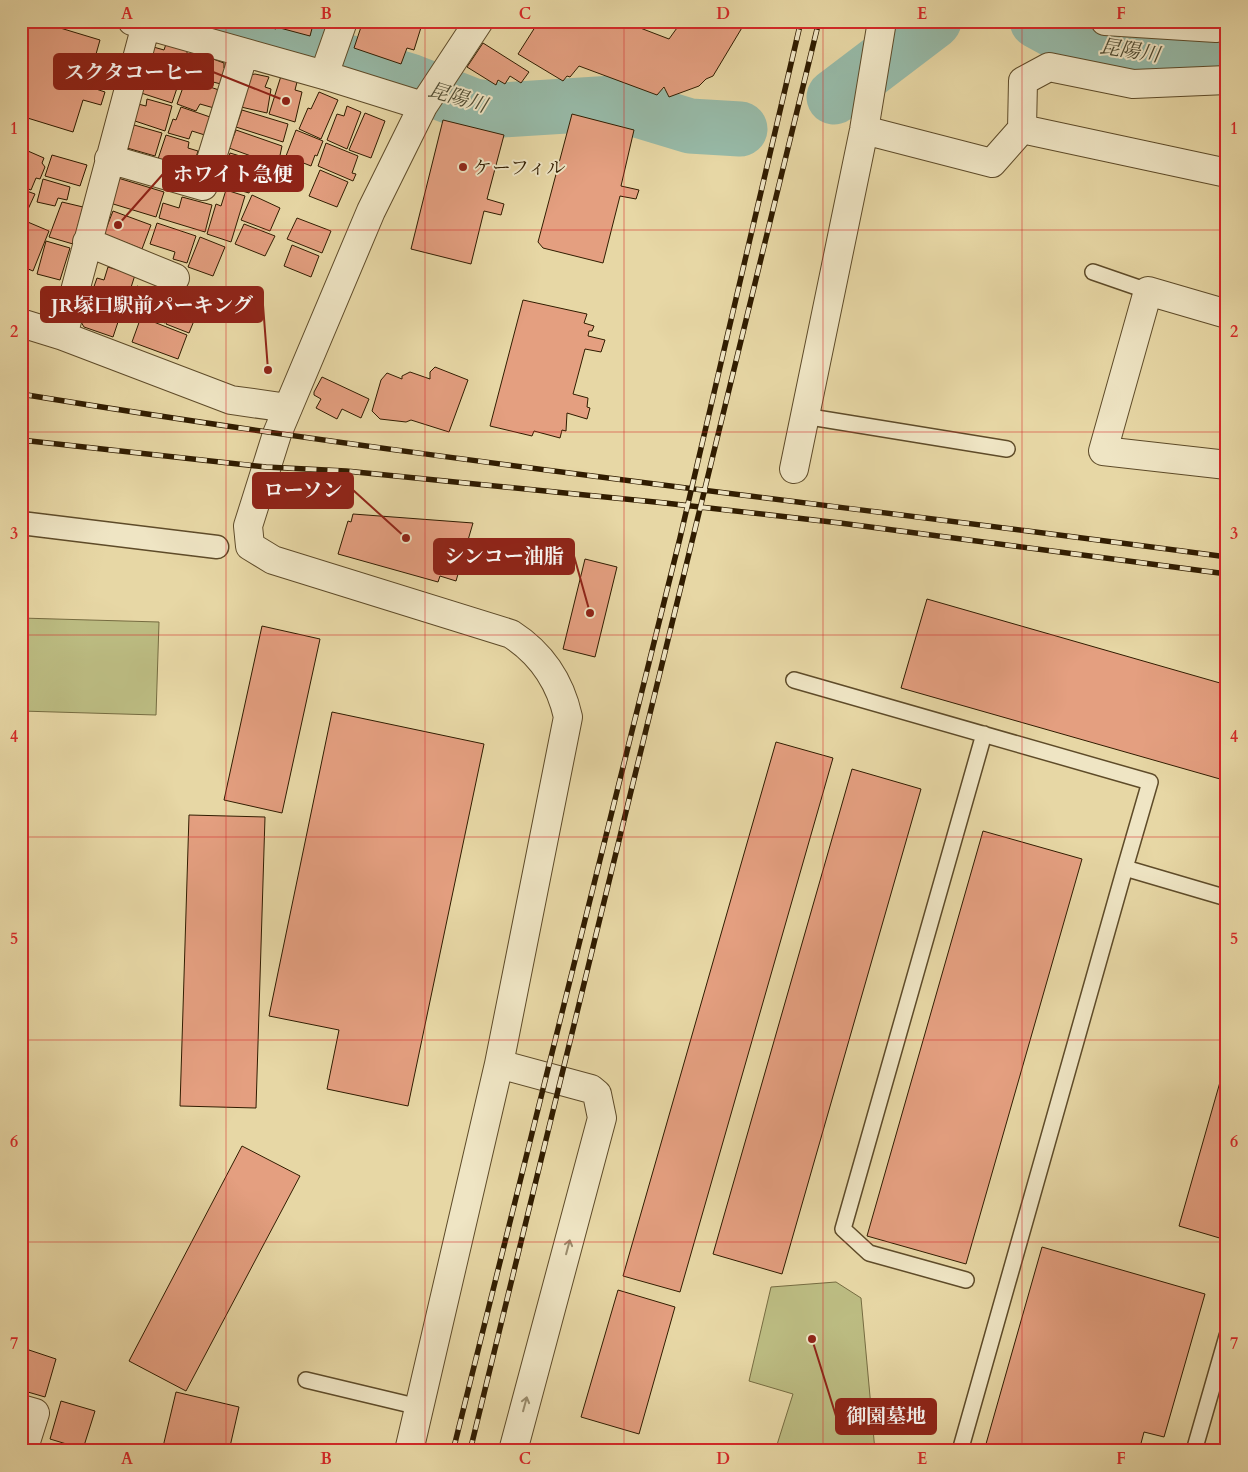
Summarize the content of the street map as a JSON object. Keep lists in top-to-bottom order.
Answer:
{
  "water": ["昆陽川"],
  "places": [
    "スクタコーヒー",
    "ケーフィル",
    "ホワイト急便",
    "JR塚口駅前パーキング",
    "ローソン",
    "シンコー油脂",
    "御園墓地"
  ],
  "grid": {
    "columns": [
      "A",
      "B",
      "C",
      "D",
      "E",
      "F"
    ],
    "rows": [
      "1",
      "2",
      "3",
      "4",
      "5",
      "6",
      "7"
    ]
  }
}
